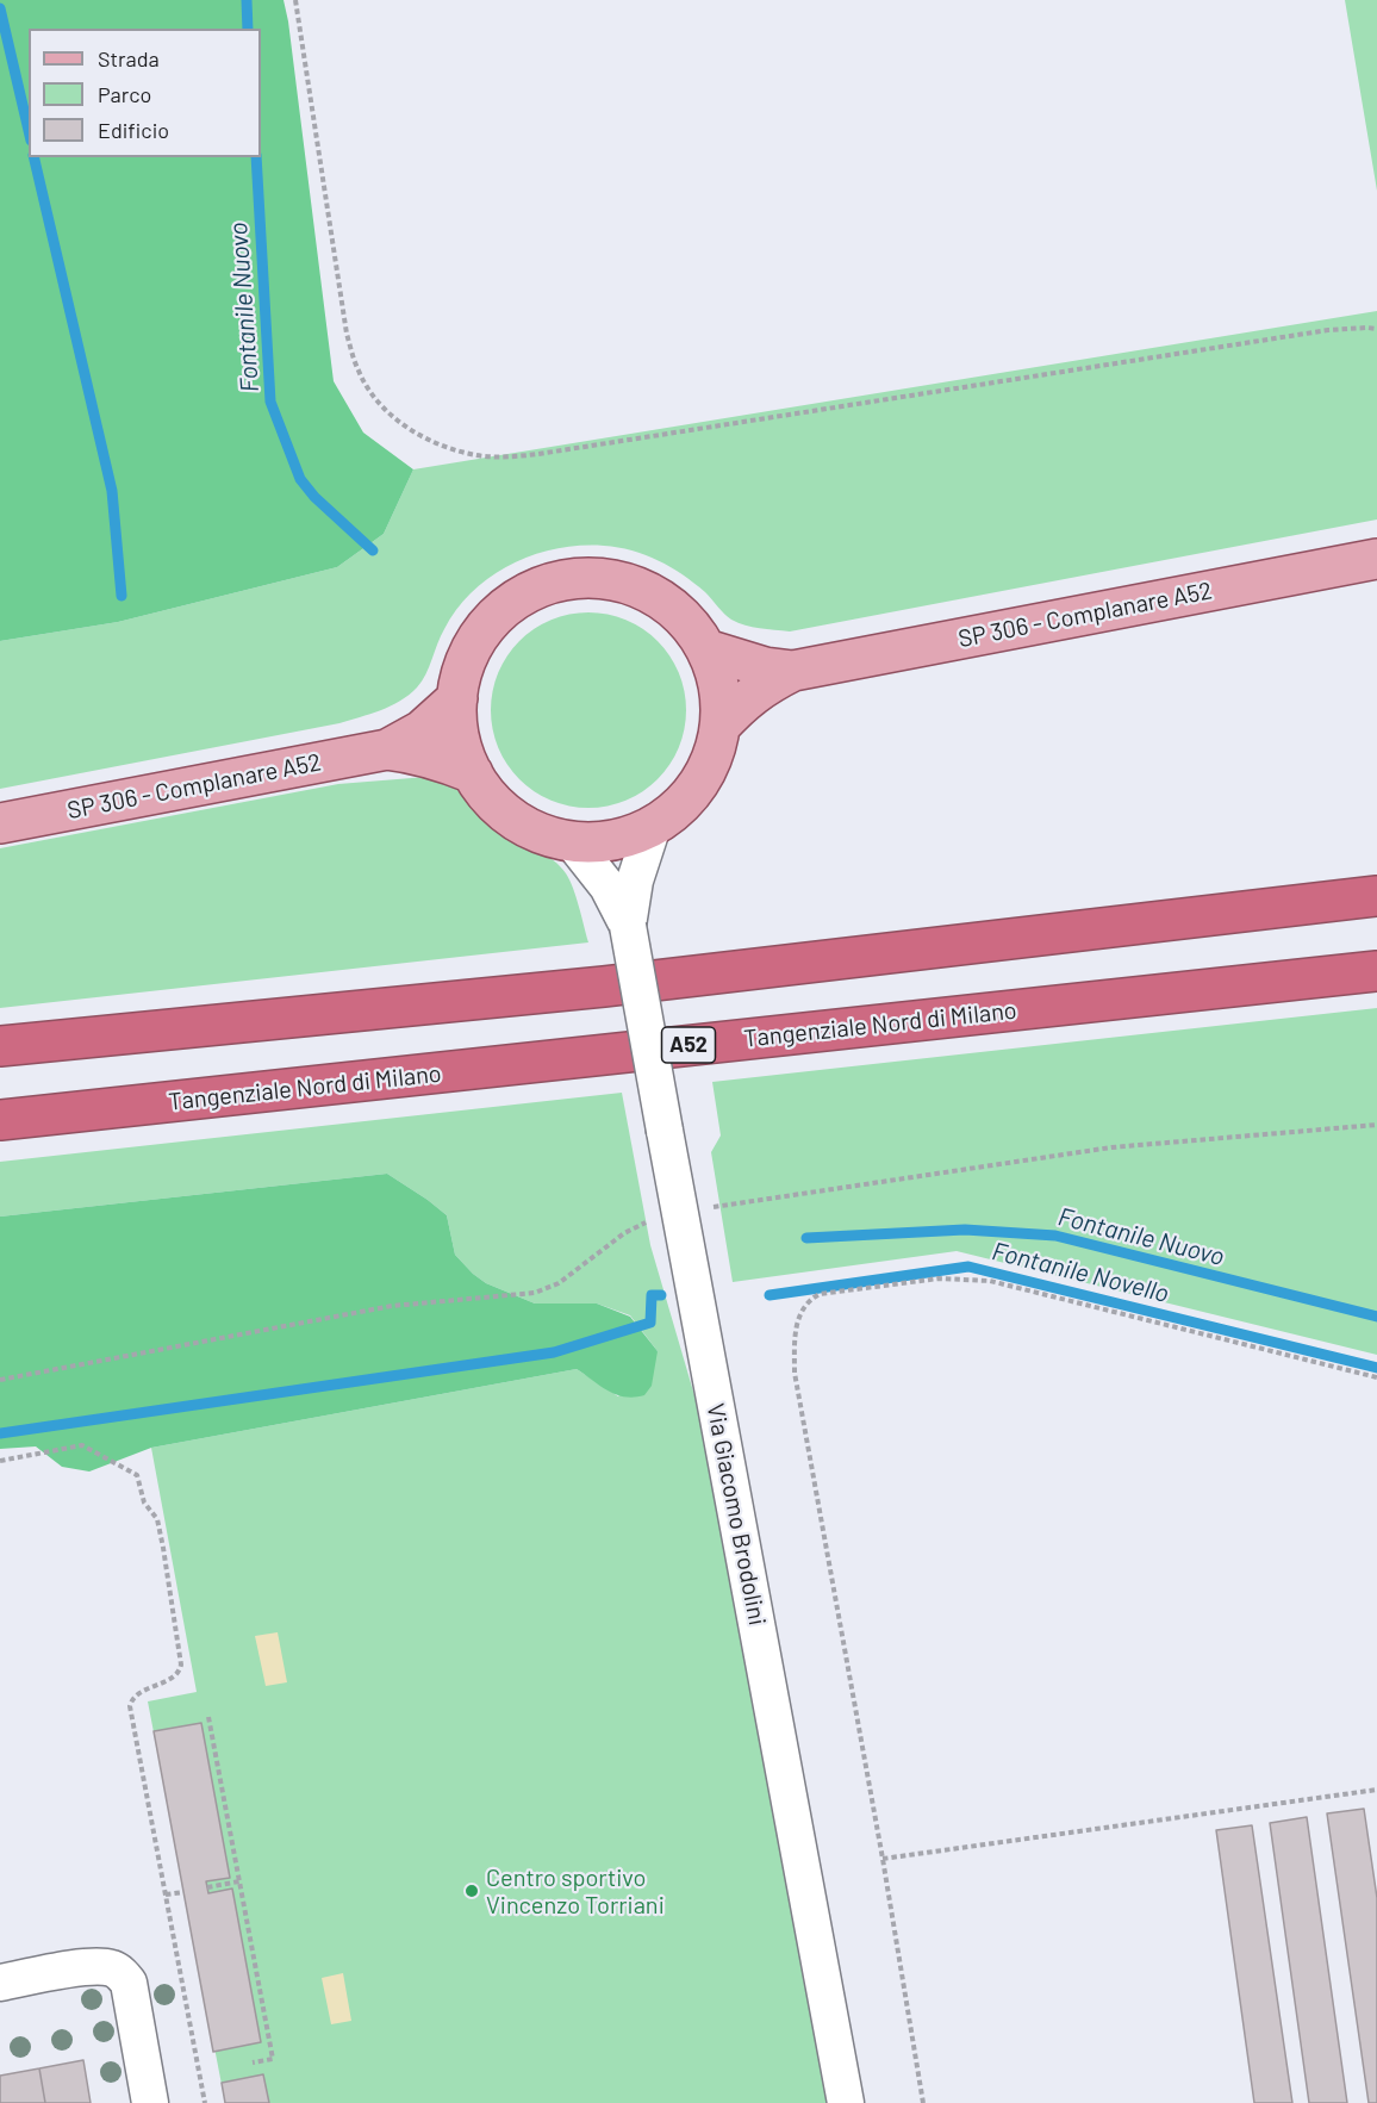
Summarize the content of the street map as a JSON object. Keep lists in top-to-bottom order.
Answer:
{
  "streets": {
    "highway": ["Tangenziale Nord di Milano", "A52"],
    "main road": ["SP 306 - Complanare A52"],
    "street": ["Via Giacomo Brodolini"]
  },
  "water": ["Fontanile Nuovo", "Fontanile Novello"],
  "places": ["Centro sportivo Vincenzo Torriani"],
  "legend": ["Strada", "Parco", "Edificio"]
}
